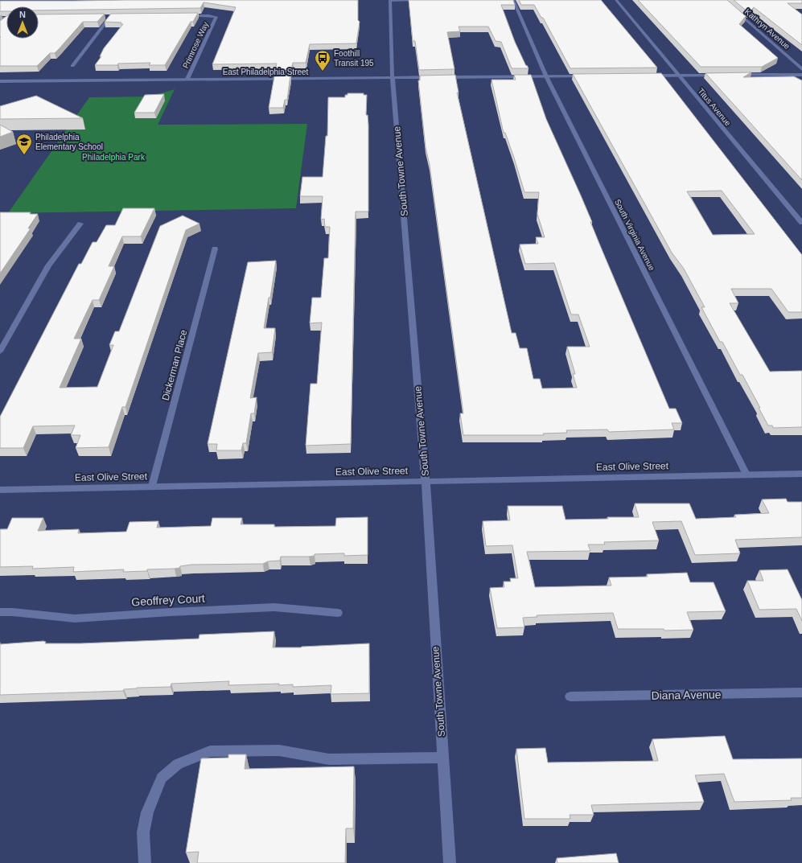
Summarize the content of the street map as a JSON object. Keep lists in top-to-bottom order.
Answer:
{
  "streets": {
    "street": [
      "Kathryn Avenue",
      "Primrose Way",
      "East Philadelphia Street",
      "Titus Avenue",
      "South Towne Avenue",
      "South Virginia Avenue",
      "Dickerman Place",
      "East Olive Street",
      "Geoffrey Court",
      "Diana Avenue"
    ]
  },
  "crossings": [
    ["Primrose Way", "East Philadelphia Street"],
    ["East Philadelphia Street", "South Towne Avenue"],
    ["South Towne Avenue", "East Olive Street"],
    ["South Virginia Avenue", "East Olive Street"],
    ["Dickerman Place", "East Olive Street"]
  ],
  "parks": ["Philadelphia Park"],
  "places": {
    "bus stop": ["Foothill Transit 195"],
    "school or university": ["Philadelphia Elementary School"]
  },
  "north": "top"
}
